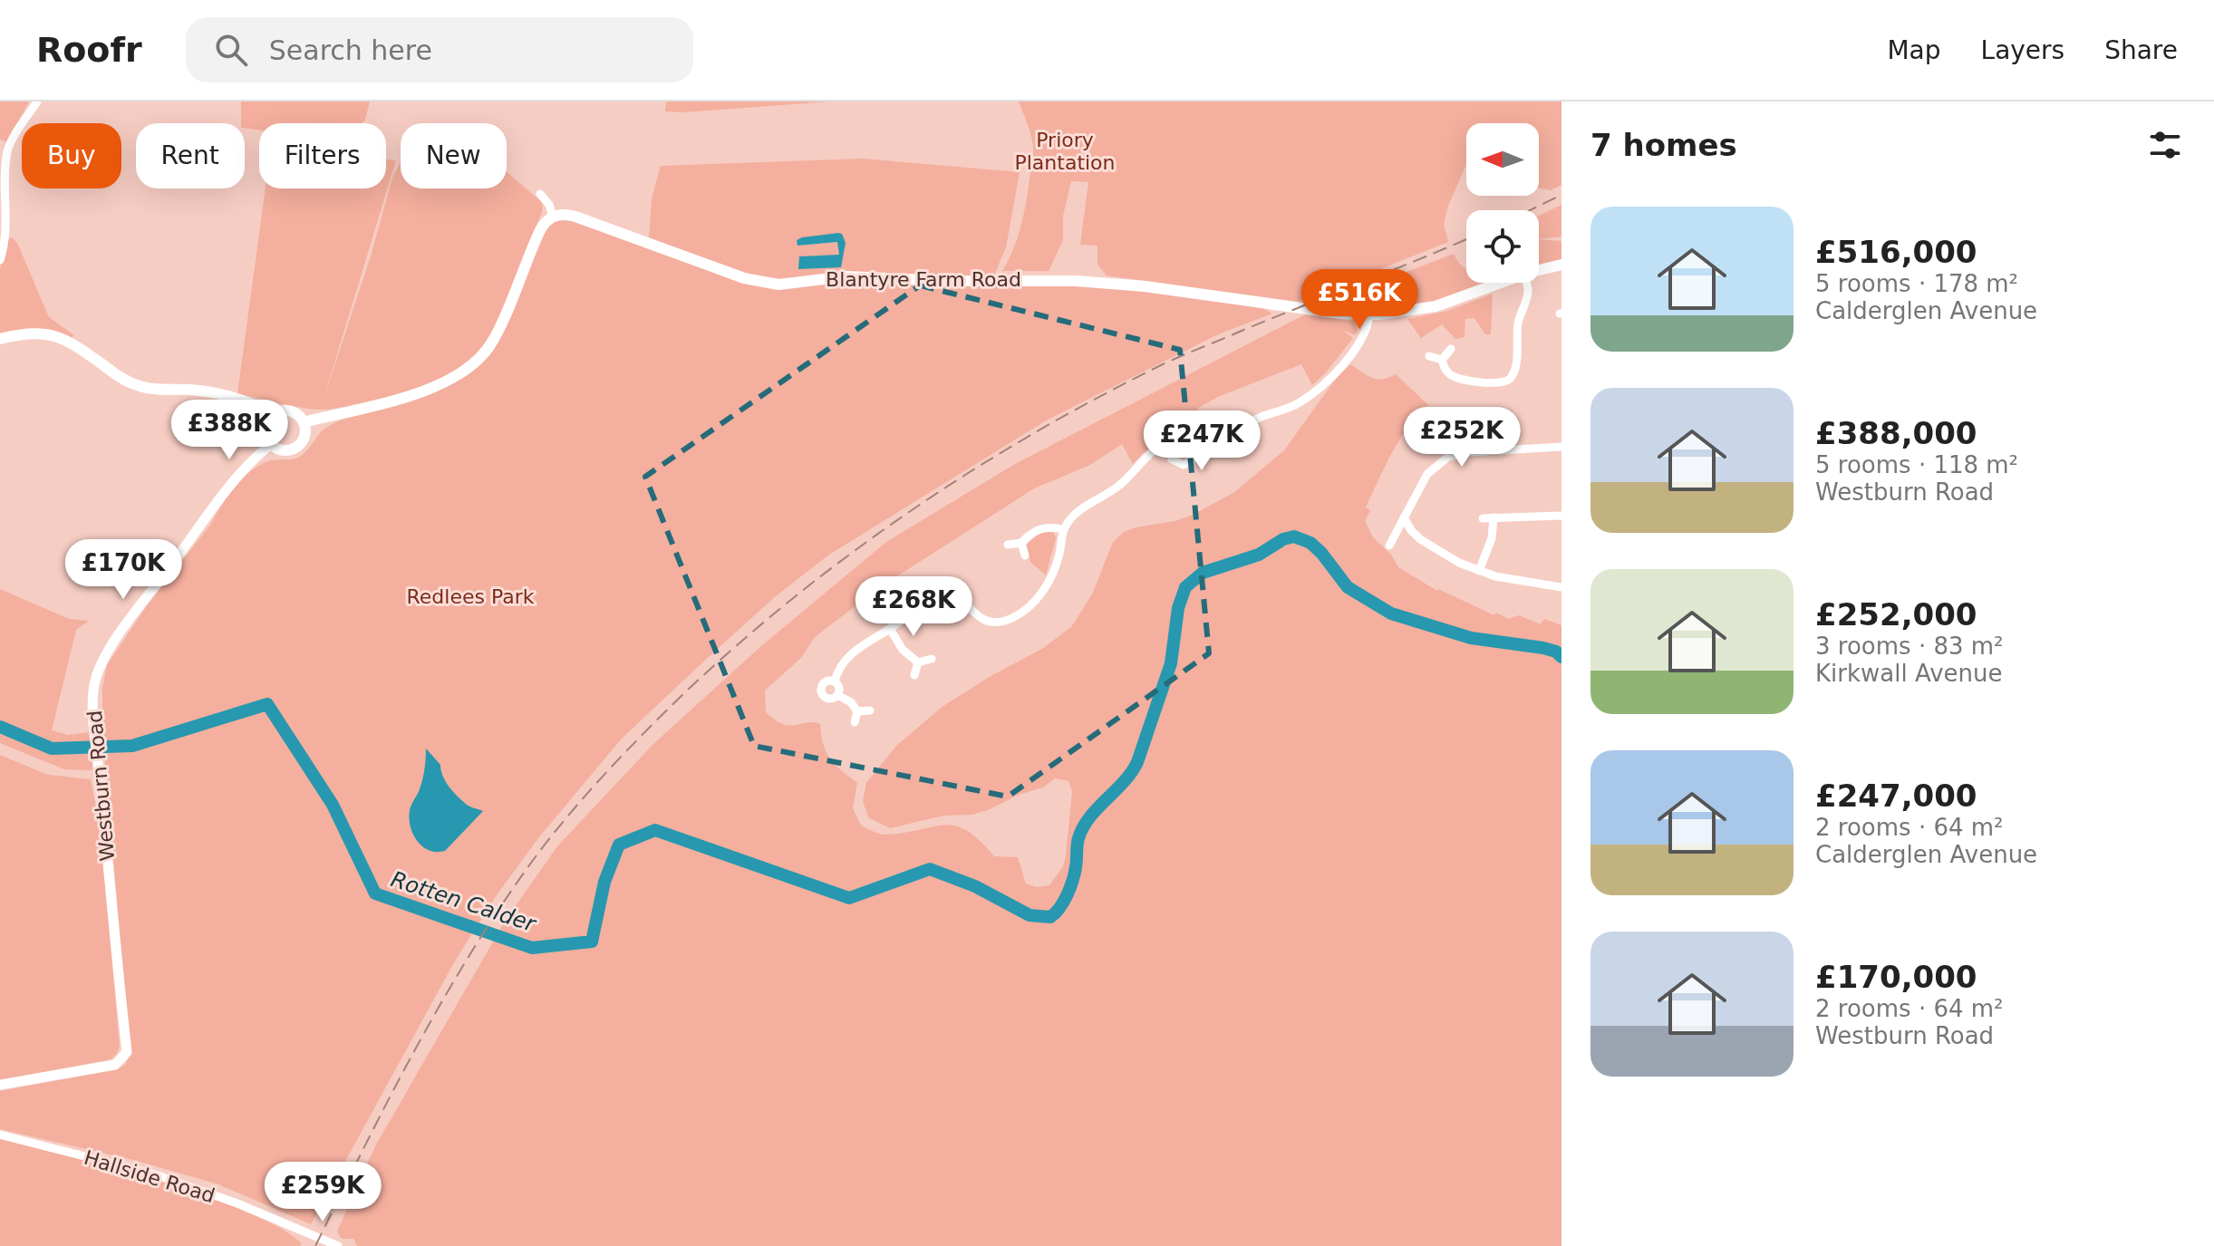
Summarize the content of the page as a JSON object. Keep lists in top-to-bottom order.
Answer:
{
  "streets": {
    "main road": ["Blantyre Farm Road"],
    "street": ["Westburn Road", "Hallside Road"]
  },
  "water": ["Rotten Calder"],
  "parks": ["Priory Plantation", "Redlees Park"],
  "north": "left",
  "page": {
    "header": "Roofr",
    "search": "Search here",
    "nav": ["Map", "Layers", "Share"],
    "heading": "7 homes",
    "chip": [
      "Buy",
      "Rent",
      "Filters",
      "New"
    ],
    "list": [
      {
        "name": "£516,000",
        "note": "5 rooms · 178 m² · Calderglen Avenue"
      },
      {
        "name": "£388,000",
        "note": "5 rooms · 118 m² · Westburn Road"
      },
      {
        "name": "£252,000",
        "note": "3 rooms · 83 m² · Kirkwall Avenue"
      },
      {
        "name": "£247,000",
        "note": "2 rooms · 64 m² · Calderglen Avenue"
      },
      {
        "name": "£170,000",
        "note": "2 rooms · 64 m² · Westburn Road"
      }
    ],
    "price": [
      "£516K",
      "£388K",
      "£252K",
      "£247K",
      "£170K",
      "£268K",
      "£259K"
    ]
  }
}
